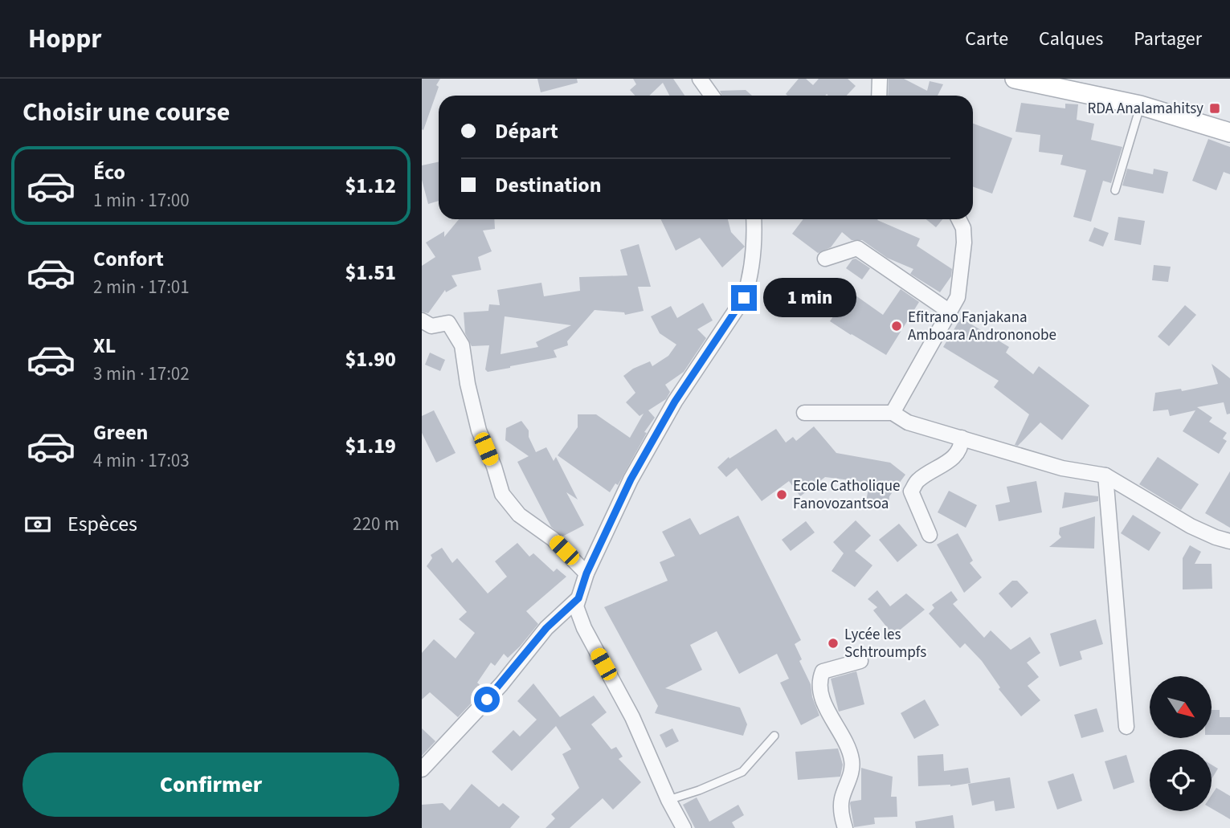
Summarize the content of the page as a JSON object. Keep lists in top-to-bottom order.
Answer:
{
  "places": {
    "transit": ["RDA Analamahitsy"],
    "other": ["Efitrano Fanjakana Amboara Andrononobe", "Ecole Catholique Fanovozantsoa", "Lycée les Schtroumpfs"]
  },
  "north": "bottom right",
  "page": {
    "header": "Hoppr",
    "nav": ["Carte", "Calques", "Partager"],
    "heading": "Choisir une course",
    "banner": ["Départ", "Destination"],
    "list": [
      {
        "name": "Éco",
        "note": "1 min · 17:00",
        "value": "$1.12"
      },
      {
        "name": "Confort",
        "note": "2 min · 17:01",
        "value": "$1.51"
      },
      {
        "name": "XL",
        "note": "3 min · 17:02",
        "value": "$1.90"
      },
      {
        "name": "Green",
        "note": "4 min · 17:03",
        "value": "$1.19"
      }
    ],
    "bubble": "1 min",
    "pay": ["Espèces", "220 m"],
    "buttons": "Confirmer"
  }
}
